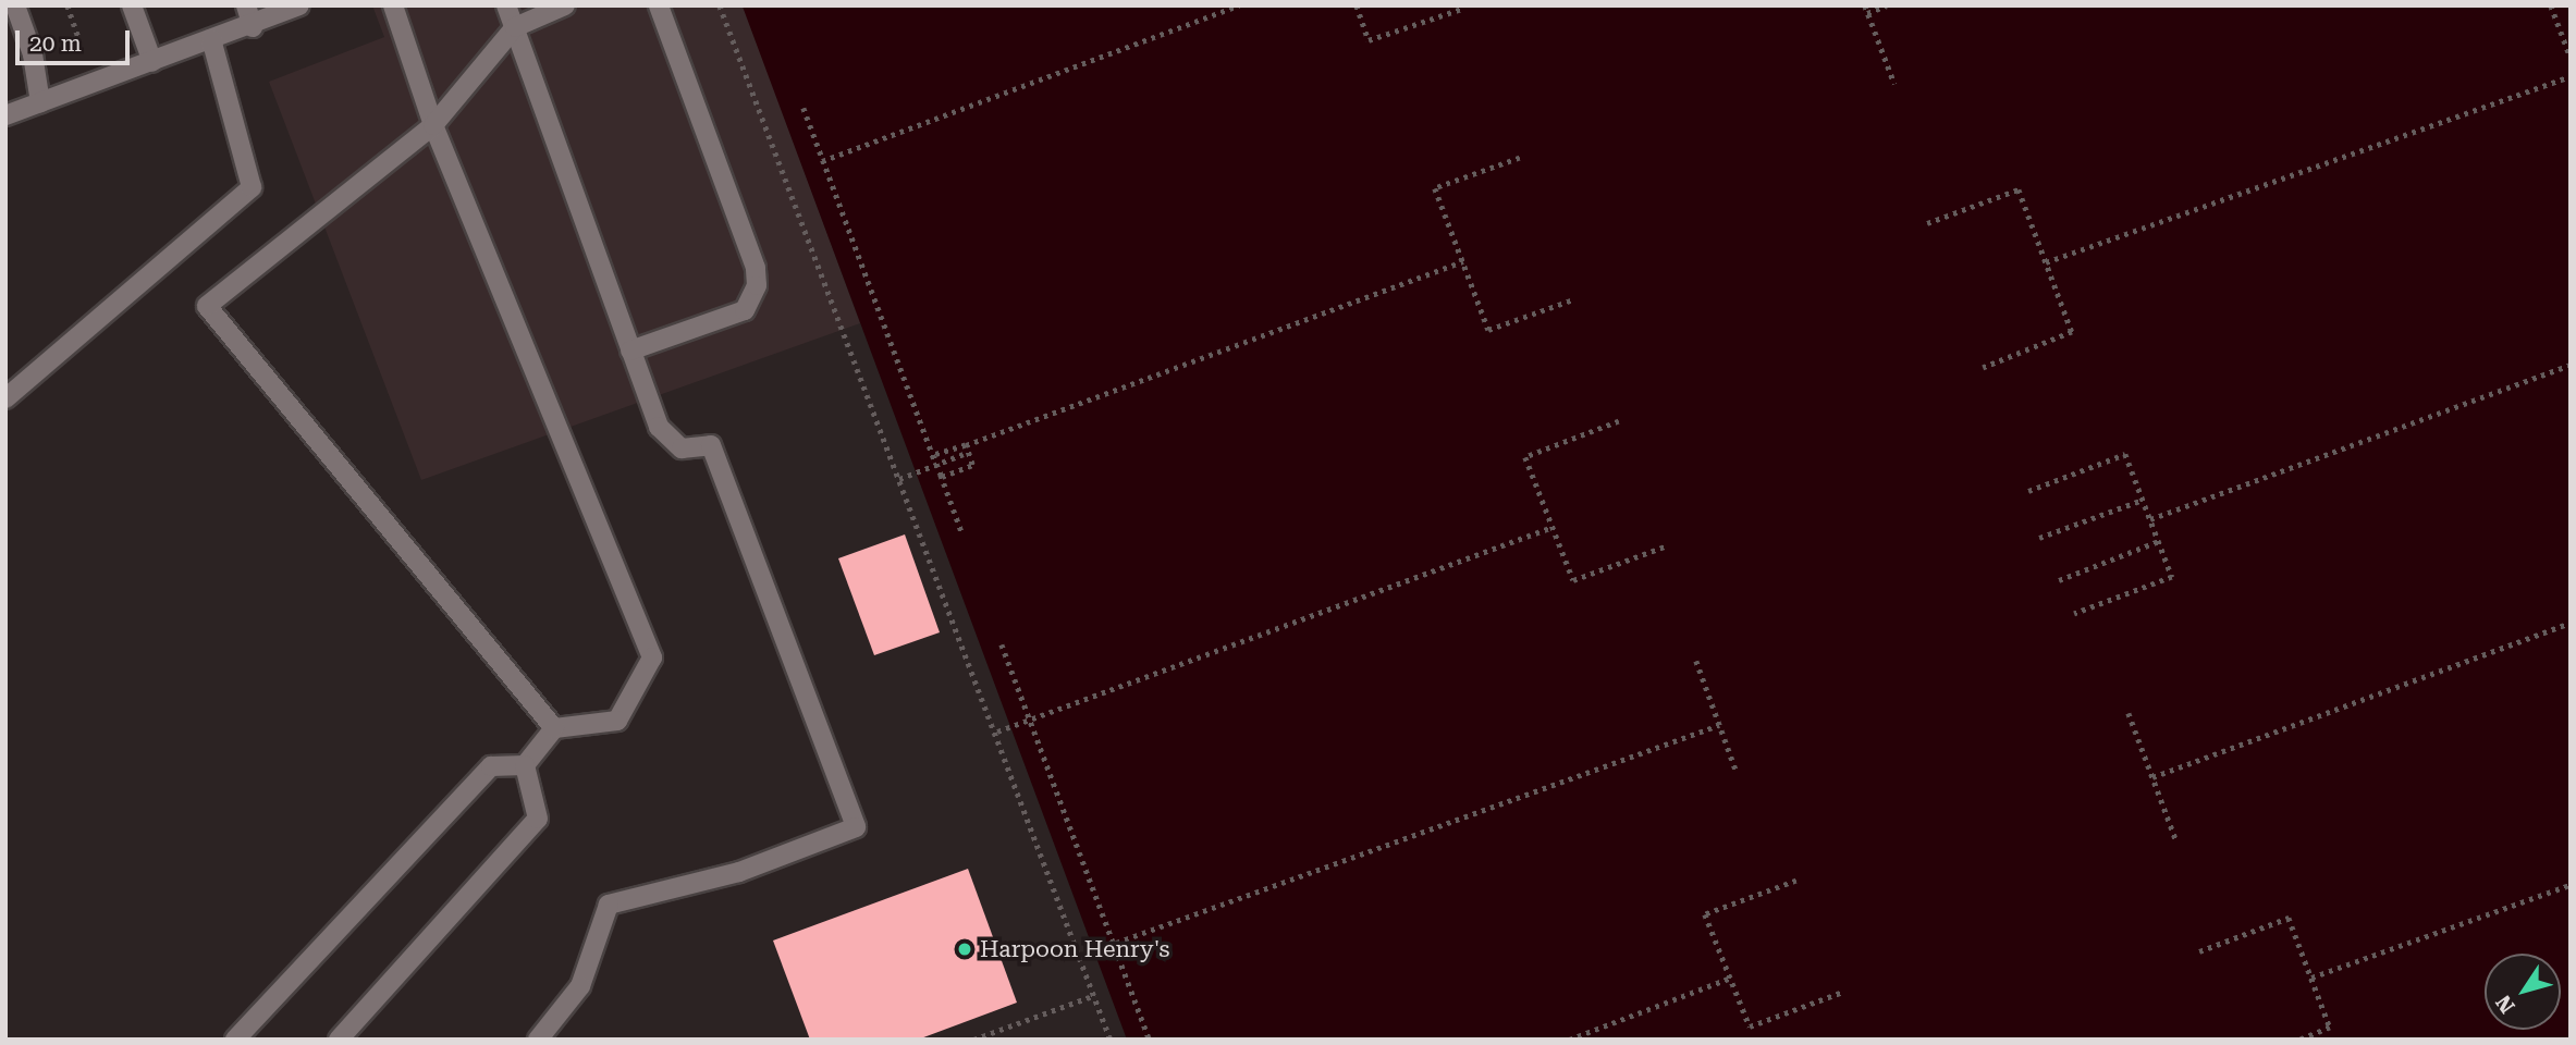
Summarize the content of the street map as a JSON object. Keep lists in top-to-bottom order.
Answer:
{
  "places": ["Harpoon Henry's"],
  "scale_bar": "20 m",
  "north": "bottom left"
}
